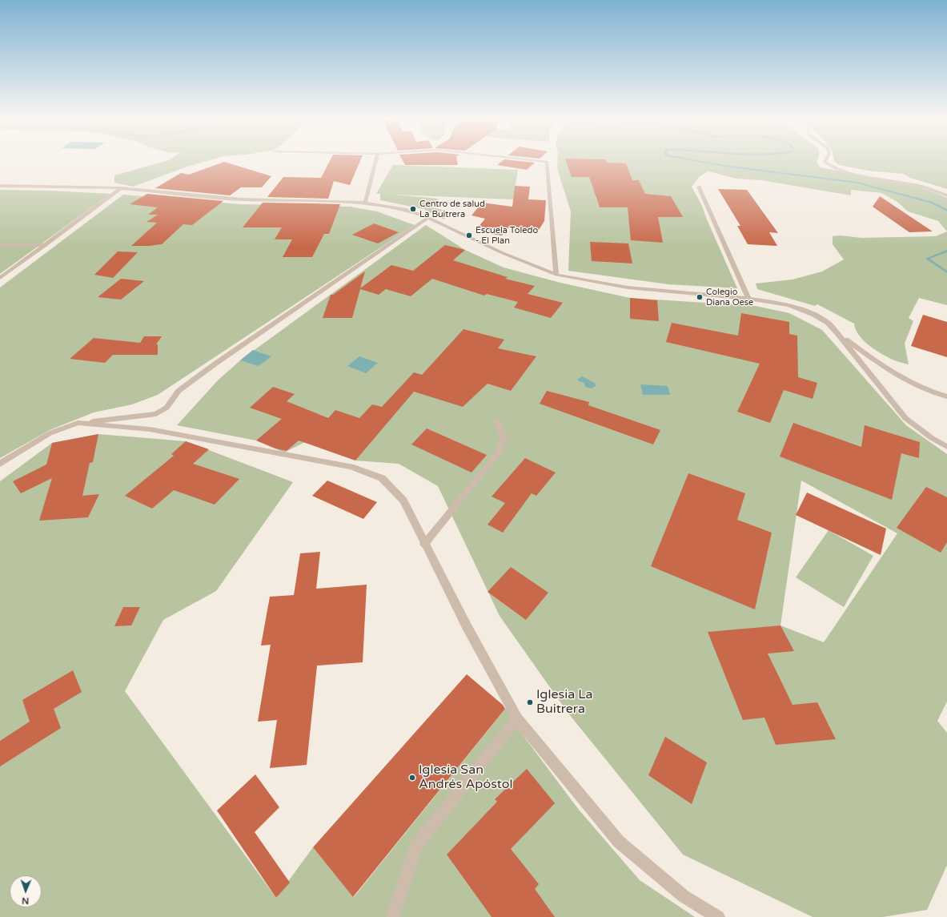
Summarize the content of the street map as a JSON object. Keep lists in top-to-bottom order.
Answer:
{
  "places": [
    "Centro de salud La Buitrera",
    "Escuela Toledo - El Plan",
    "Colegio Diana Oese",
    "Iglesia La Buitrera",
    "Iglesia San Andrés Apóstol"
  ],
  "north": "bottom"
}
